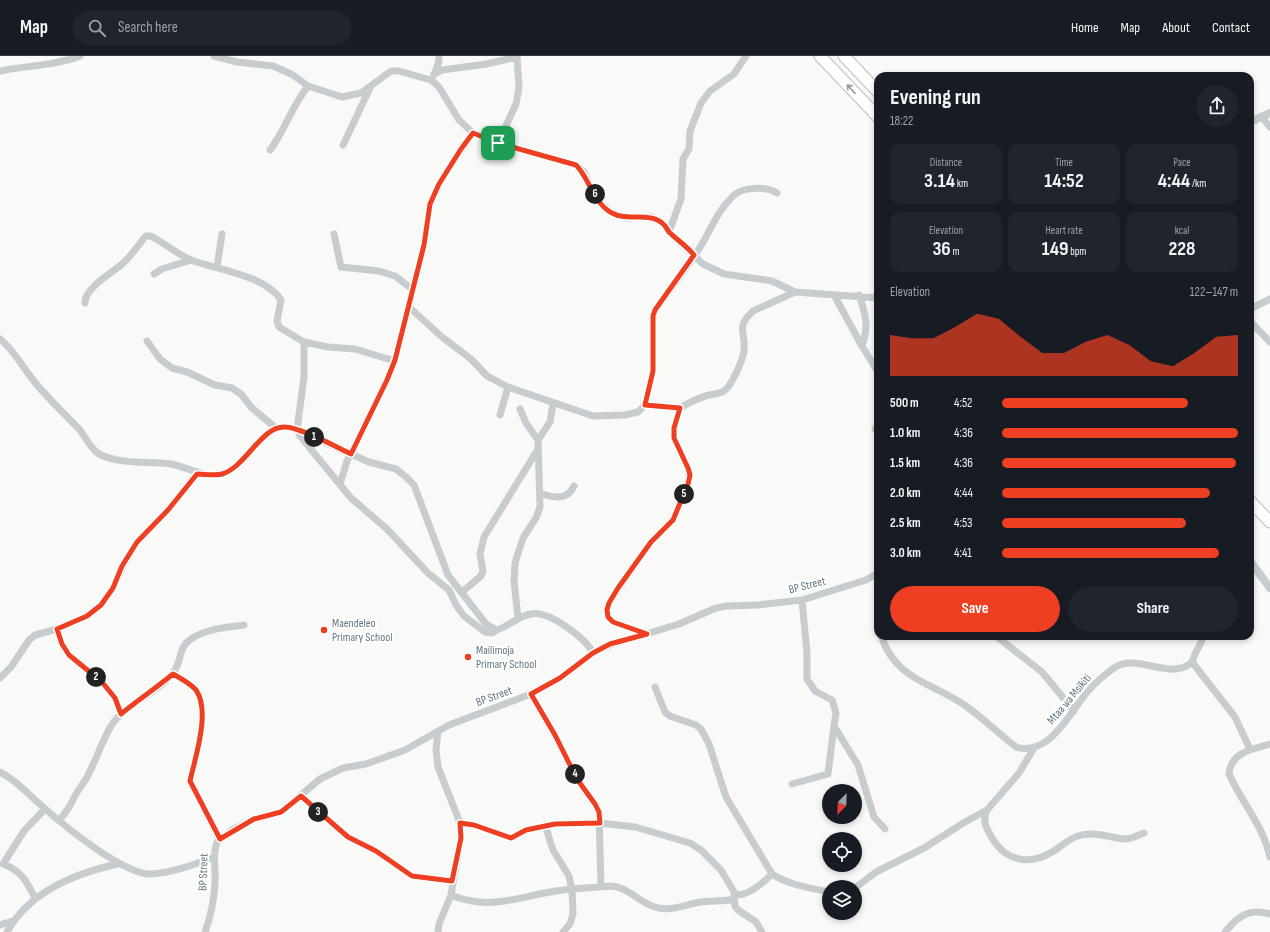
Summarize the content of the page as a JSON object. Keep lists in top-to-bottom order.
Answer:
{
  "streets": {
    "street": ["BP Street", "Mtaa wa Msikiti"]
  },
  "places": ["Maendeleo Primary School", "Mailimoja Primary School"],
  "north": "bottom left",
  "page": {
    "header": "Map",
    "search": "Search here",
    "nav": [
      "Home",
      "Map",
      "About",
      "Contact"
    ],
    "heading": ["Evening run", "18:22"],
    "stats": [
      ["Distance", "3.14 km"],
      ["Time", "14:52"],
      ["Pace", "4:44 /km"],
      ["Elevation", "36 m"],
      ["Heart rate", "149 bpm"],
      ["kcal", "228"]
    ],
    "pins": [
      "6",
      "1",
      "5",
      "2",
      "4",
      "3"
    ],
    "chart": ["Elevation", "122–147 m"],
    "list": [
      {
        "name": "500 m",
        "note": "4:52"
      },
      {
        "name": "1.0 km",
        "note": "4:36"
      },
      {
        "name": "1.5 km",
        "note": "4:36"
      },
      {
        "name": "2.0 km",
        "note": "4:44"
      },
      {
        "name": "2.5 km",
        "note": "4:53"
      },
      {
        "name": "3.0 km",
        "note": "4:41"
      }
    ],
    "buttons": ["Save", "Share"]
  }
}
